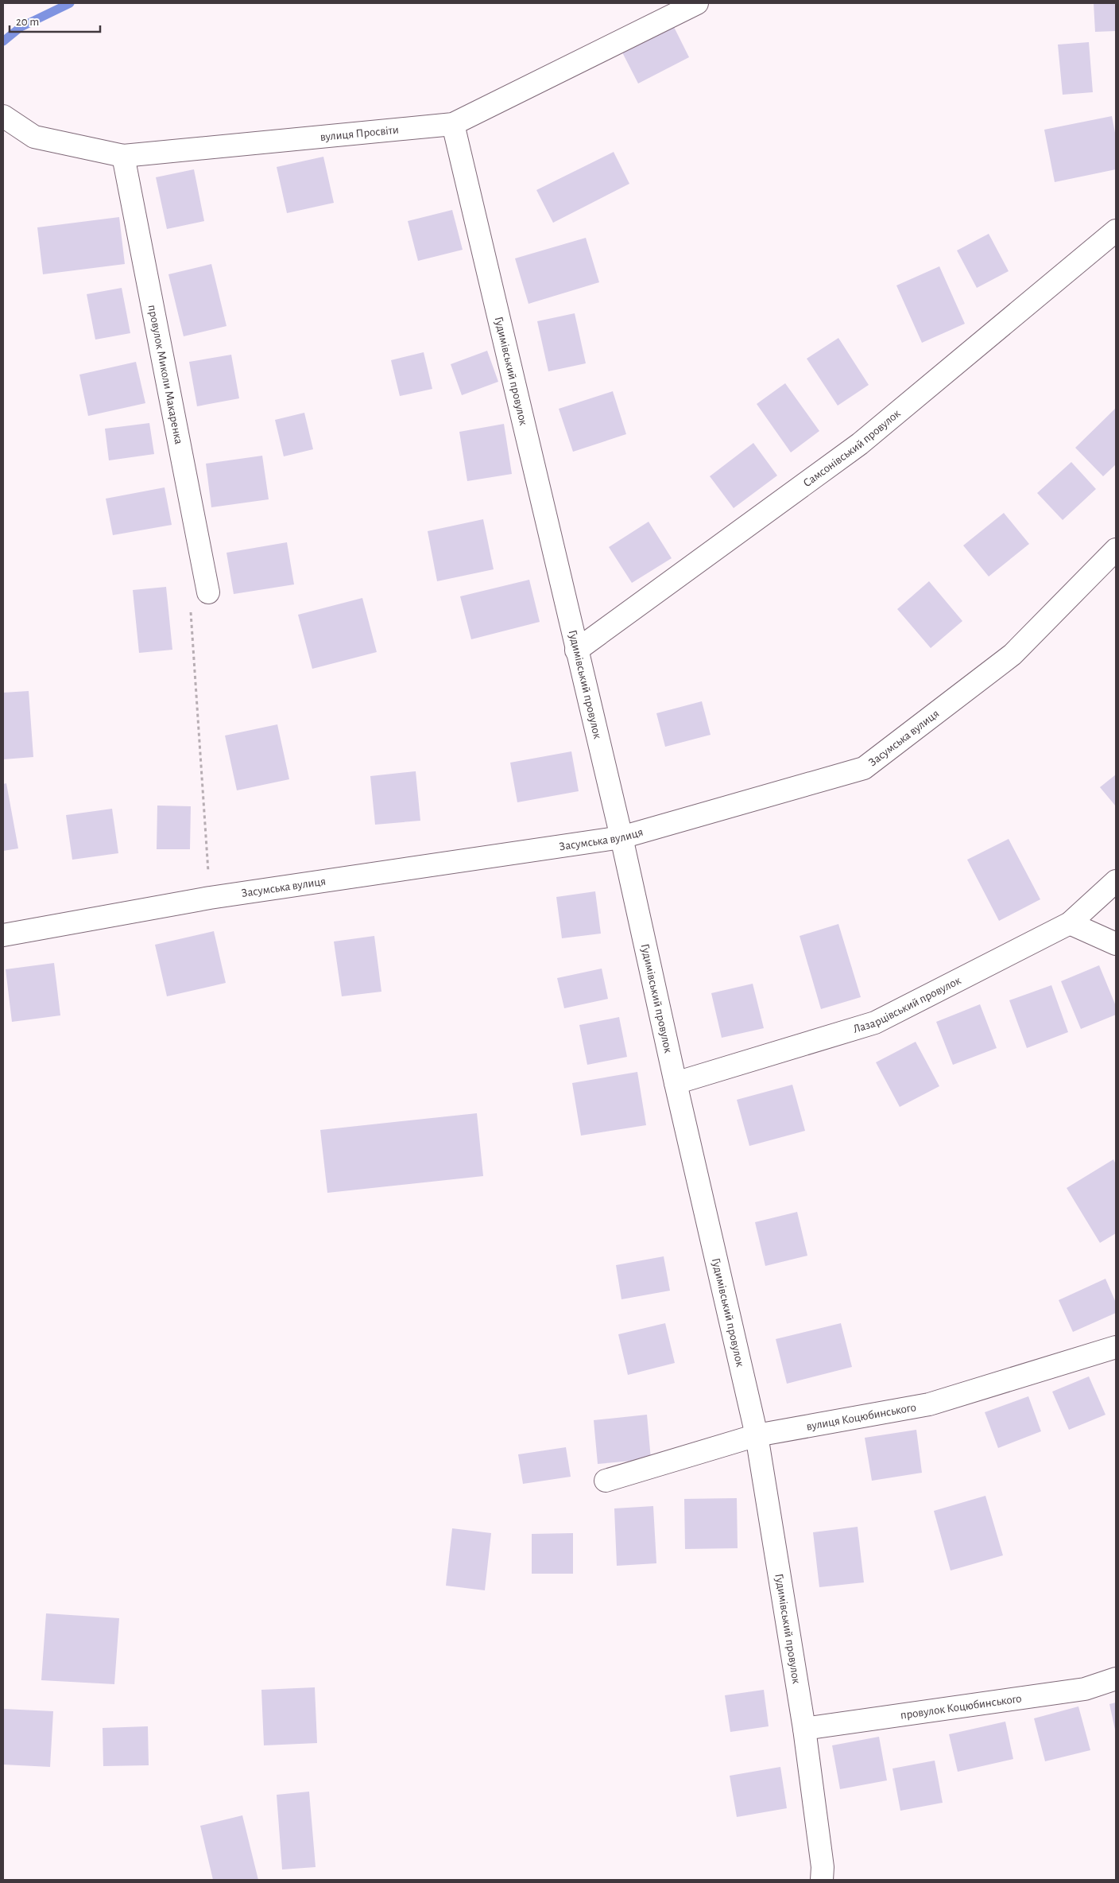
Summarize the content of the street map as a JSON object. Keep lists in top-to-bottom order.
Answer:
{
  "streets": {
    "street": [
      "вулиця Просвіти",
      "Гудимівський провулок",
      "провулок Миколи Макаренка",
      "Самсонівський провулок",
      "Засумська вулиця",
      "Лазарцівський провулок",
      "вулиця Коцюбинського",
      "провулок Коцюбинського"
    ]
  },
  "crossings": [
    ["вулиця Просвіти", "Гудимівський провулок"],
    ["вулиця Просвіти", "провулок Миколи Макаренка"],
    ["Гудимівський провулок", "Самсонівський провулок"],
    ["Гудимівський провулок", "Засумська вулиця"],
    ["Гудимівський провулок", "Лазарцівський провулок"],
    ["Гудимівський провулок", "вулиця Коцюбинського"],
    ["Гудимівський провулок", "провулок Коцюбинського"]
  ],
  "scale_bar": "20 m"
}
